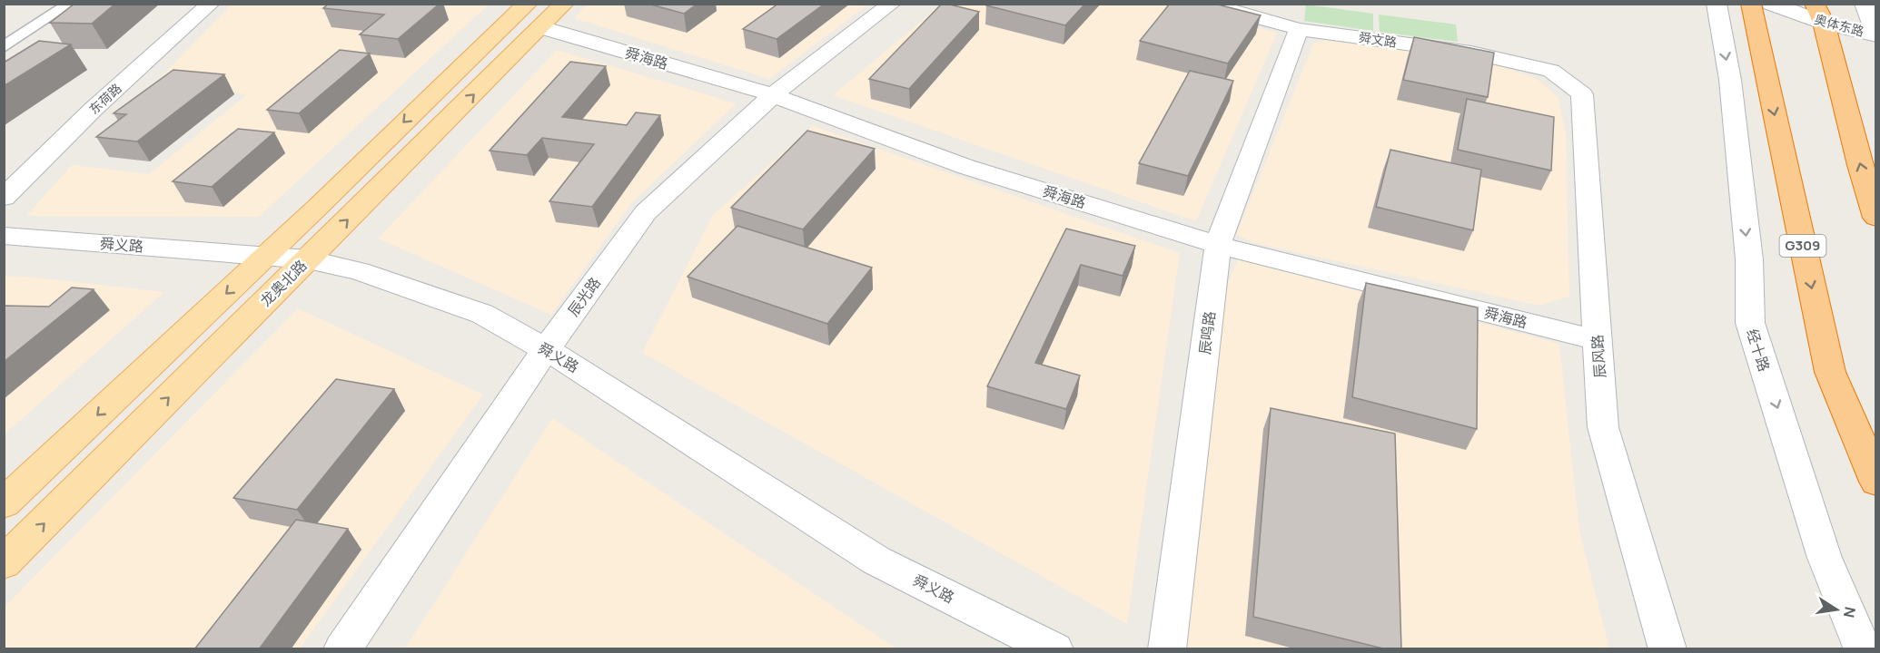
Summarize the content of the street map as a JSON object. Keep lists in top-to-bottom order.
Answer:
{
  "streets": {
    "highway": ["G309"],
    "main road": ["龙奥北路"],
    "street": [
      "奥体东路",
      "舜文路",
      "舜海路",
      "东荷路",
      "舜义路",
      "辰光路",
      "辰鸣路",
      "经十路",
      "辰风路"
    ]
  },
  "crossings": [
    ["舜文路", "辰鸣路"],
    ["舜文路", "辰风路"],
    ["舜海路", "龙奥北路"],
    ["舜海路", "辰光路"],
    ["舜海路", "辰鸣路"],
    ["舜海路", "辰风路"],
    ["舜义路", "龙奥北路"],
    ["舜义路", "辰光路"]
  ],
  "one_way": ["经十路"],
  "north": "right"
}
